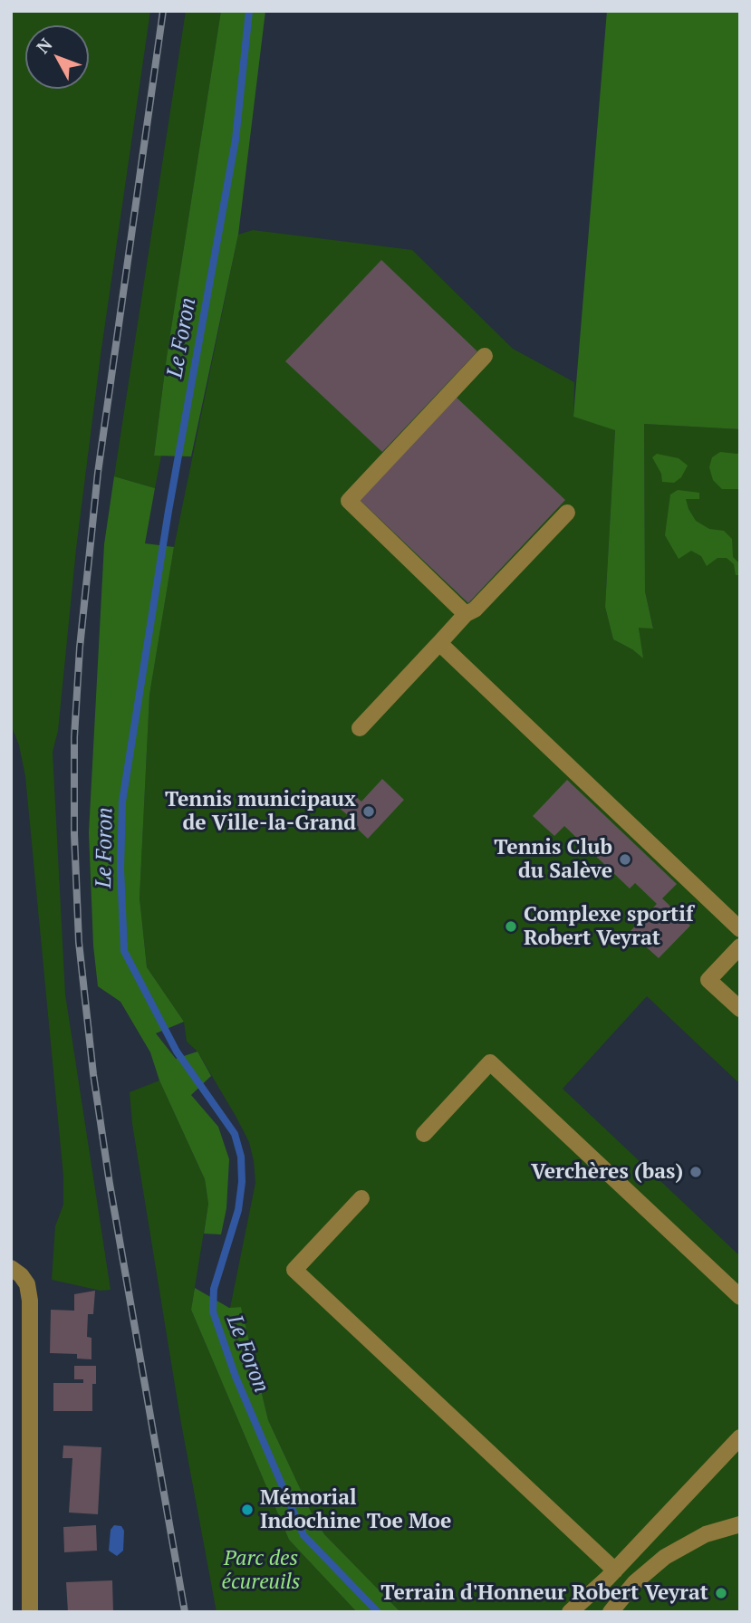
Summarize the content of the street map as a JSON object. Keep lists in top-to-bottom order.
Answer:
{
  "water": ["Le Foron"],
  "parks": ["Parc des écureuils"],
  "places": [
    "Tennis municipaux de Ville-la-Grand",
    "Tennis Club du Salève",
    "Complexe sportif Robert Veyrat",
    "Verchères (bas)",
    "Mémorial Indochine Toe Moe",
    "Terrain d'Honneur Robert Veyrat"
  ],
  "north": "top left"
}
